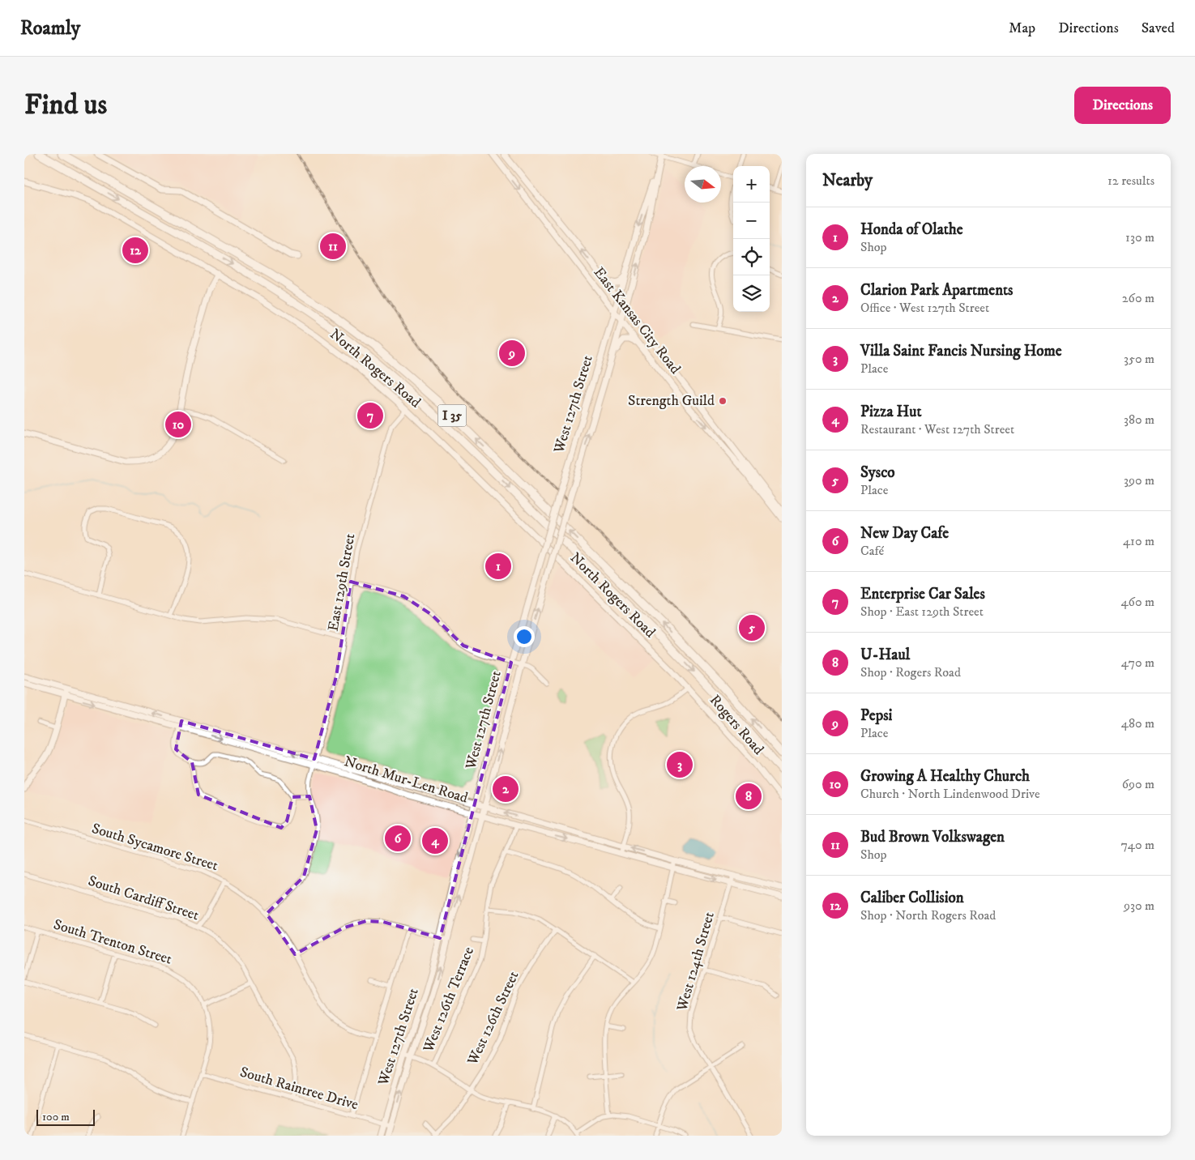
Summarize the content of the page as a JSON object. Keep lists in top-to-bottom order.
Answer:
{
  "streets": {
    "highway": ["I 35"],
    "main road": [
      "East Kansas City Road",
      "North Rogers Road",
      "West 127th Street",
      "Rogers Road",
      "North Mur-Len Road"
    ],
    "street": [
      "East 129th Street",
      "South Sycamore Street",
      "South Cardiff Street",
      "South Trenton Street",
      "West 124th Street",
      "West 126th Terrace",
      "West 126th Street",
      "South Raintree Drive"
    ]
  },
  "crossings": [
    ["East Kansas City Road", "West 127th Street"],
    ["North Rogers Road", "East 129th Street"],
    ["North Rogers Road", "Rogers Road"],
    ["West 127th Street", "North Mur-Len Road"],
    ["West 127th Street", "South Raintree Drive"],
    ["East 129th Street", "North Mur-Len Road"],
    ["North Mur-Len Road", "West 124th Street"],
    ["North Mur-Len Road", "West 126th Terrace"],
    ["South Cardiff Street", "South Raintree Drive"],
    ["South Trenton Street", "South Raintree Drive"]
  ],
  "places": ["Strength Guild"],
  "scale_bar": "100 m",
  "north": "right",
  "page": {
    "header": "Roamly",
    "nav": ["Map", "Directions", "Saved"],
    "buttons": "Directions",
    "title": "Find us",
    "heading": ["Nearby", "12 results"],
    "map_buttons": ["+", "−"],
    "list": [
      {
        "mark": "1",
        "name": "Honda of Olathe",
        "note": "Shop",
        "value": "130 m"
      },
      {
        "mark": "2",
        "name": "Clarion Park Apartments",
        "note": "Office · West 127th Street",
        "value": "260 m"
      },
      {
        "mark": "3",
        "name": "Villa Saint Fancis Nursing Home",
        "note": "Place",
        "value": "350 m"
      },
      {
        "mark": "4",
        "name": "Pizza Hut",
        "note": "Restaurant · West 127th Street",
        "value": "380 m"
      },
      {
        "mark": "5",
        "name": "Sysco",
        "note": "Place",
        "value": "390 m"
      },
      {
        "mark": "6",
        "name": "New Day Cafe",
        "note": "Café",
        "value": "410 m"
      },
      {
        "mark": "7",
        "name": "Enterprise Car Sales",
        "note": "Shop · East 129th Street",
        "value": "460 m"
      },
      {
        "mark": "8",
        "name": "U-Haul",
        "note": "Shop · Rogers Road",
        "value": "470 m"
      },
      {
        "mark": "9",
        "name": "Pepsi",
        "note": "Place",
        "value": "480 m"
      },
      {
        "mark": "10",
        "name": "Growing A Healthy Church",
        "note": "Church · North Lindenwood Drive",
        "value": "690 m"
      },
      {
        "mark": "11",
        "name": "Bud Brown Volkswagen",
        "note": "Shop",
        "value": "740 m"
      },
      {
        "mark": "12",
        "name": "Caliber Collision",
        "note": "Shop · North Rogers Road",
        "value": "930 m"
      }
    ],
    "pins": [
      "11",
      "12",
      "9",
      "7",
      "10",
      "1",
      "5",
      "3",
      "2",
      "8",
      "6",
      "4"
    ],
    "scale": "100 m"
  }
}
